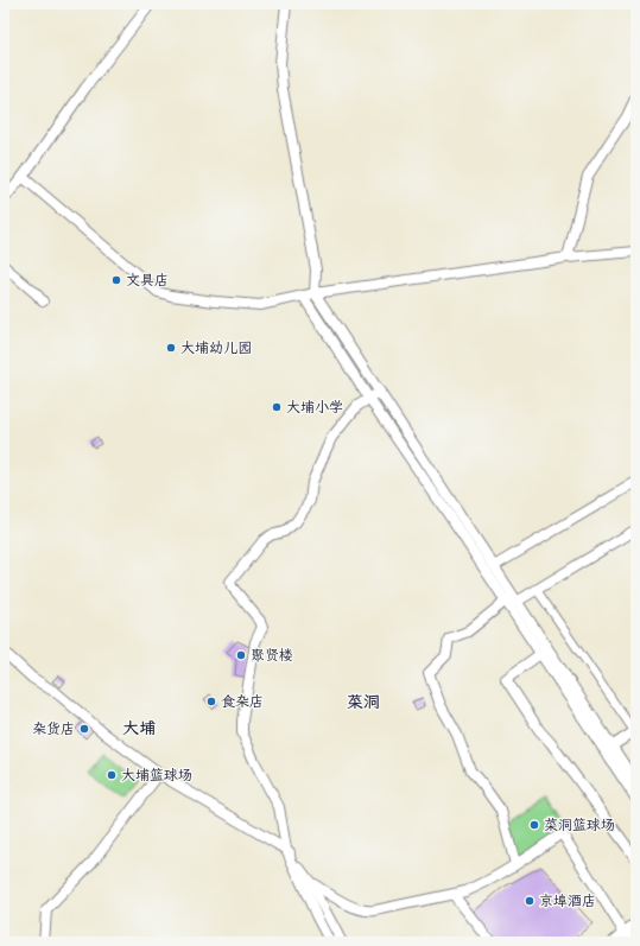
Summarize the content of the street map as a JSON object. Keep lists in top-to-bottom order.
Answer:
{
  "districts": ["菜洞", "大埔"],
  "places": [
    "文具店",
    "大埔幼儿园",
    "大埔小学",
    "聚贤楼",
    "食杂店",
    "杂货店",
    "大埔篮球场",
    "菜洞篮球场",
    "京埠酒店"
  ]
}
